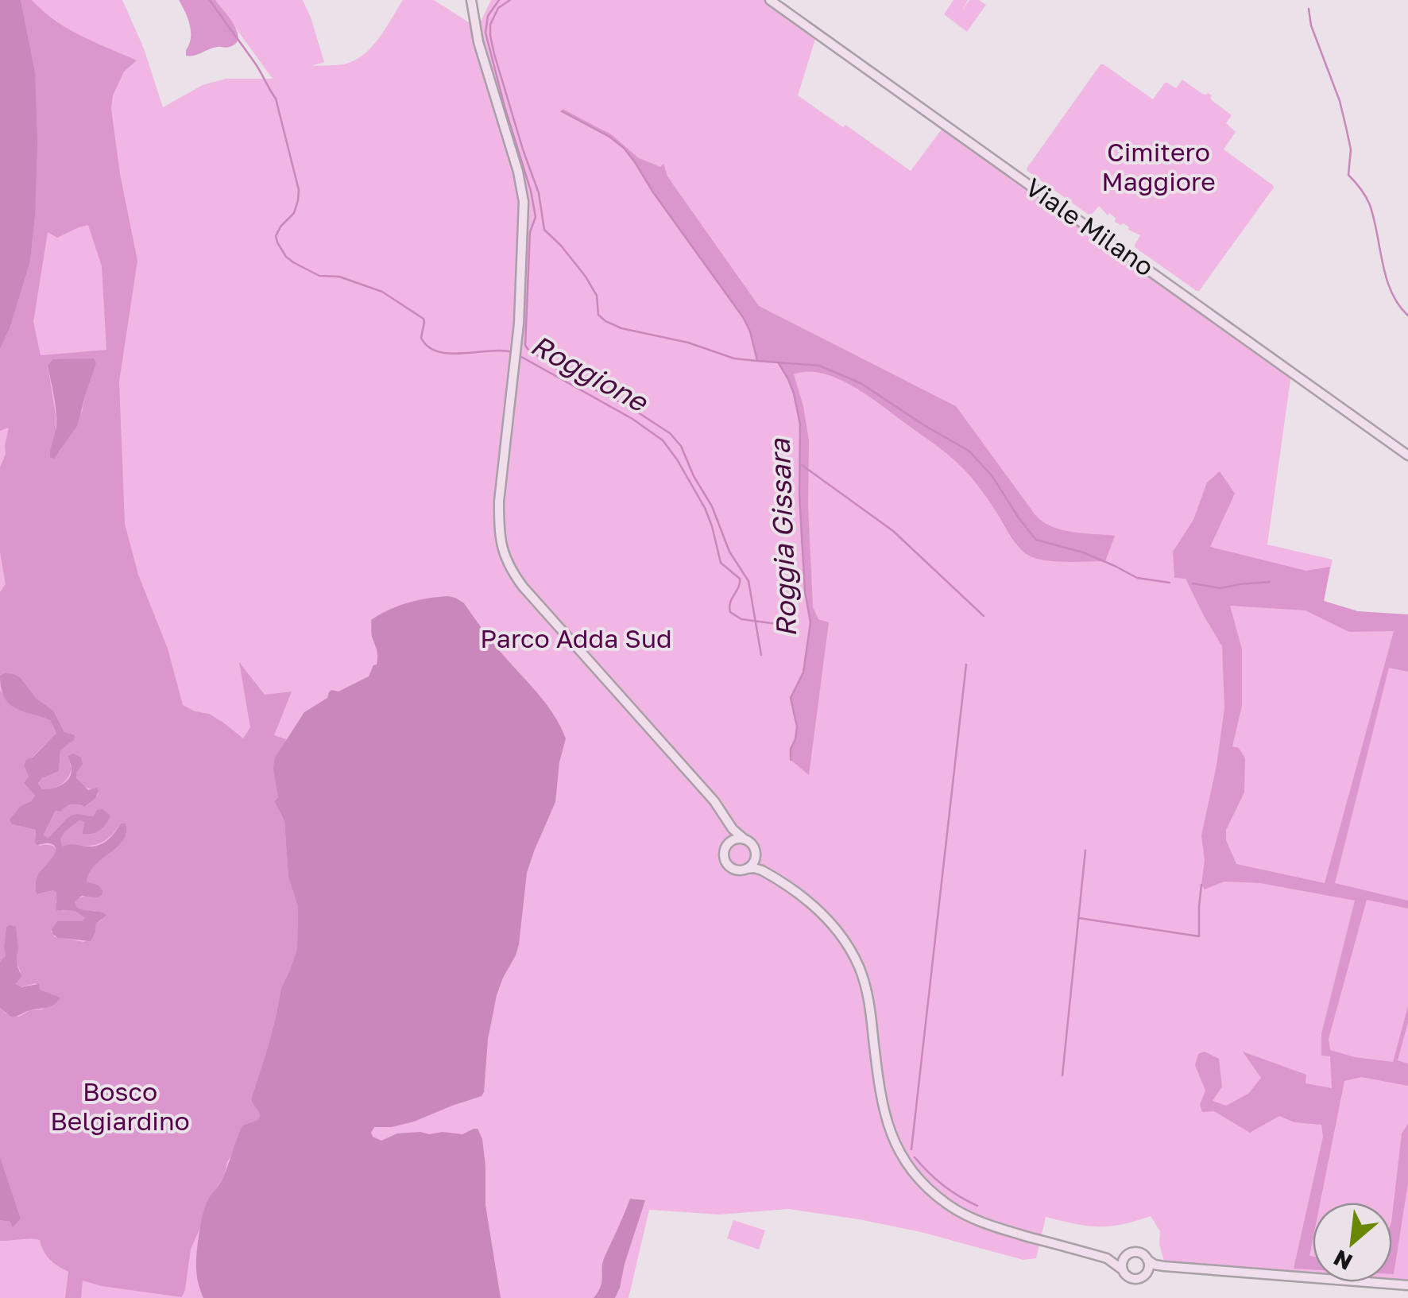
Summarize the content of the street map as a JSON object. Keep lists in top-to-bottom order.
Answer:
{
  "streets": {
    "street": ["Viale Milano"]
  },
  "water": ["Roggione", "Roggia Gissara"],
  "parks": ["Cimitero Maggiore", "Parco Adda Sud", "Bosco Belgiardino"],
  "north": "bottom left"
}
